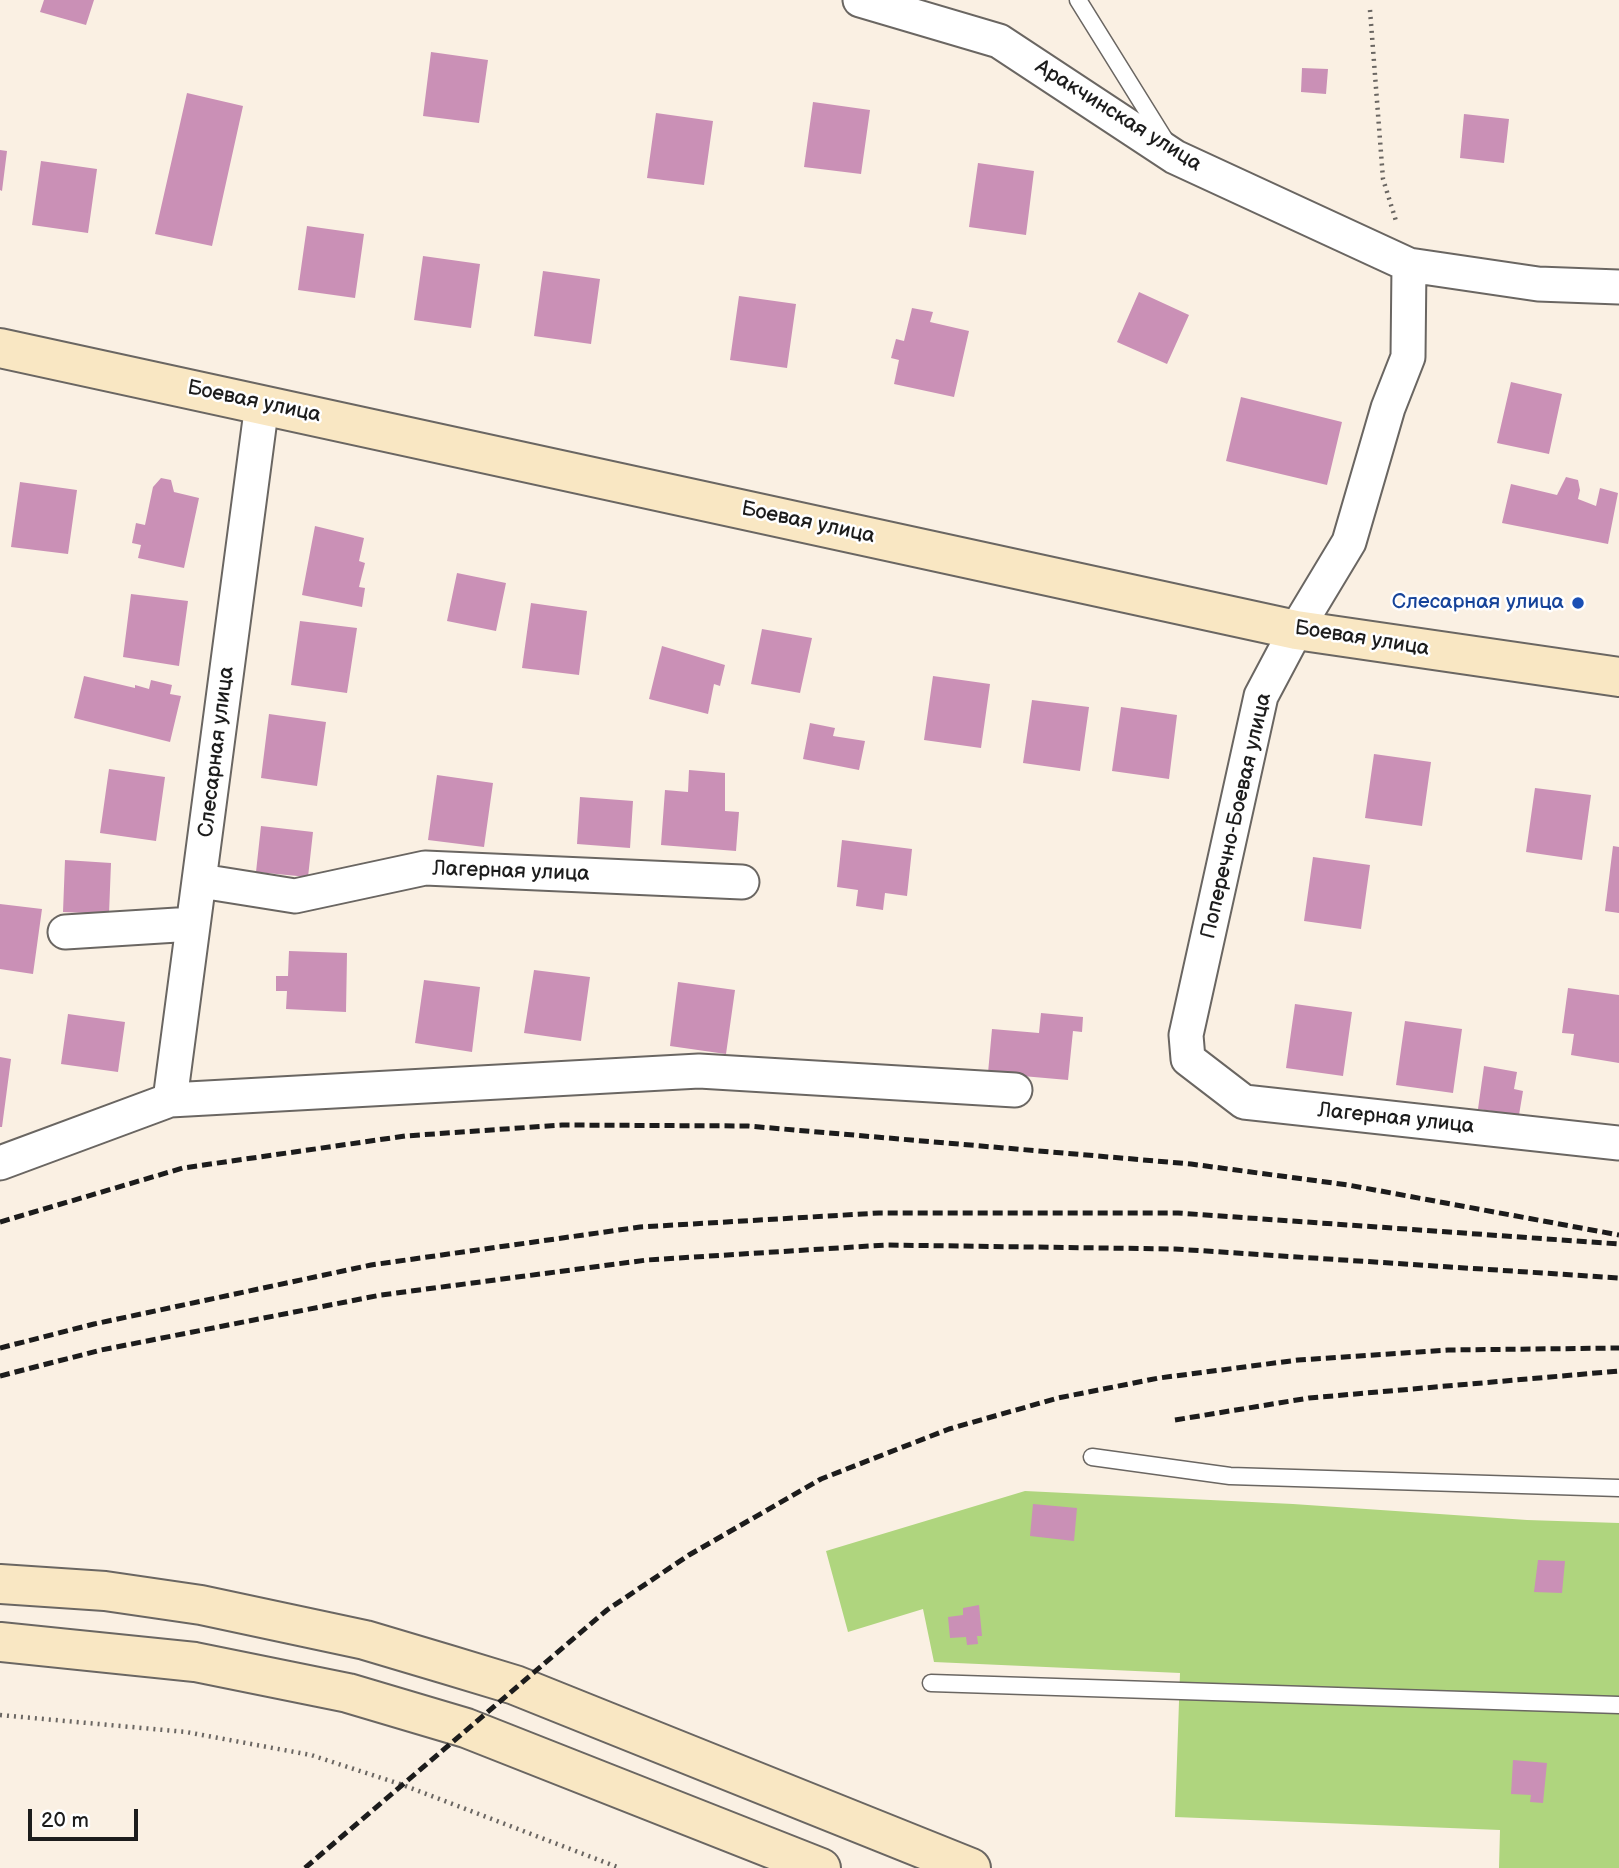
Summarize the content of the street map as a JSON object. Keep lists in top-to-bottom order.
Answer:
{
  "streets": {
    "main road": ["Боевая улица"],
    "street": [
      "Аракчинская улица",
      "Слесарная улица",
      "Поперечно-Боевая улица",
      "Лагерная улица"
    ]
  },
  "crossings": [
    ["Аракчинская улица", "Поперечно-Боевая улица"],
    ["Боевая улица", "Слесарная улица"],
    ["Боевая улица", "Поперечно-Боевая улица"],
    ["Слесарная улица", "Лагерная улица"],
    ["Поперечно-Боевая улица", "Лагерная улица"]
  ],
  "places": ["Слесарная улица"],
  "scale_bar": "20 m"
}
